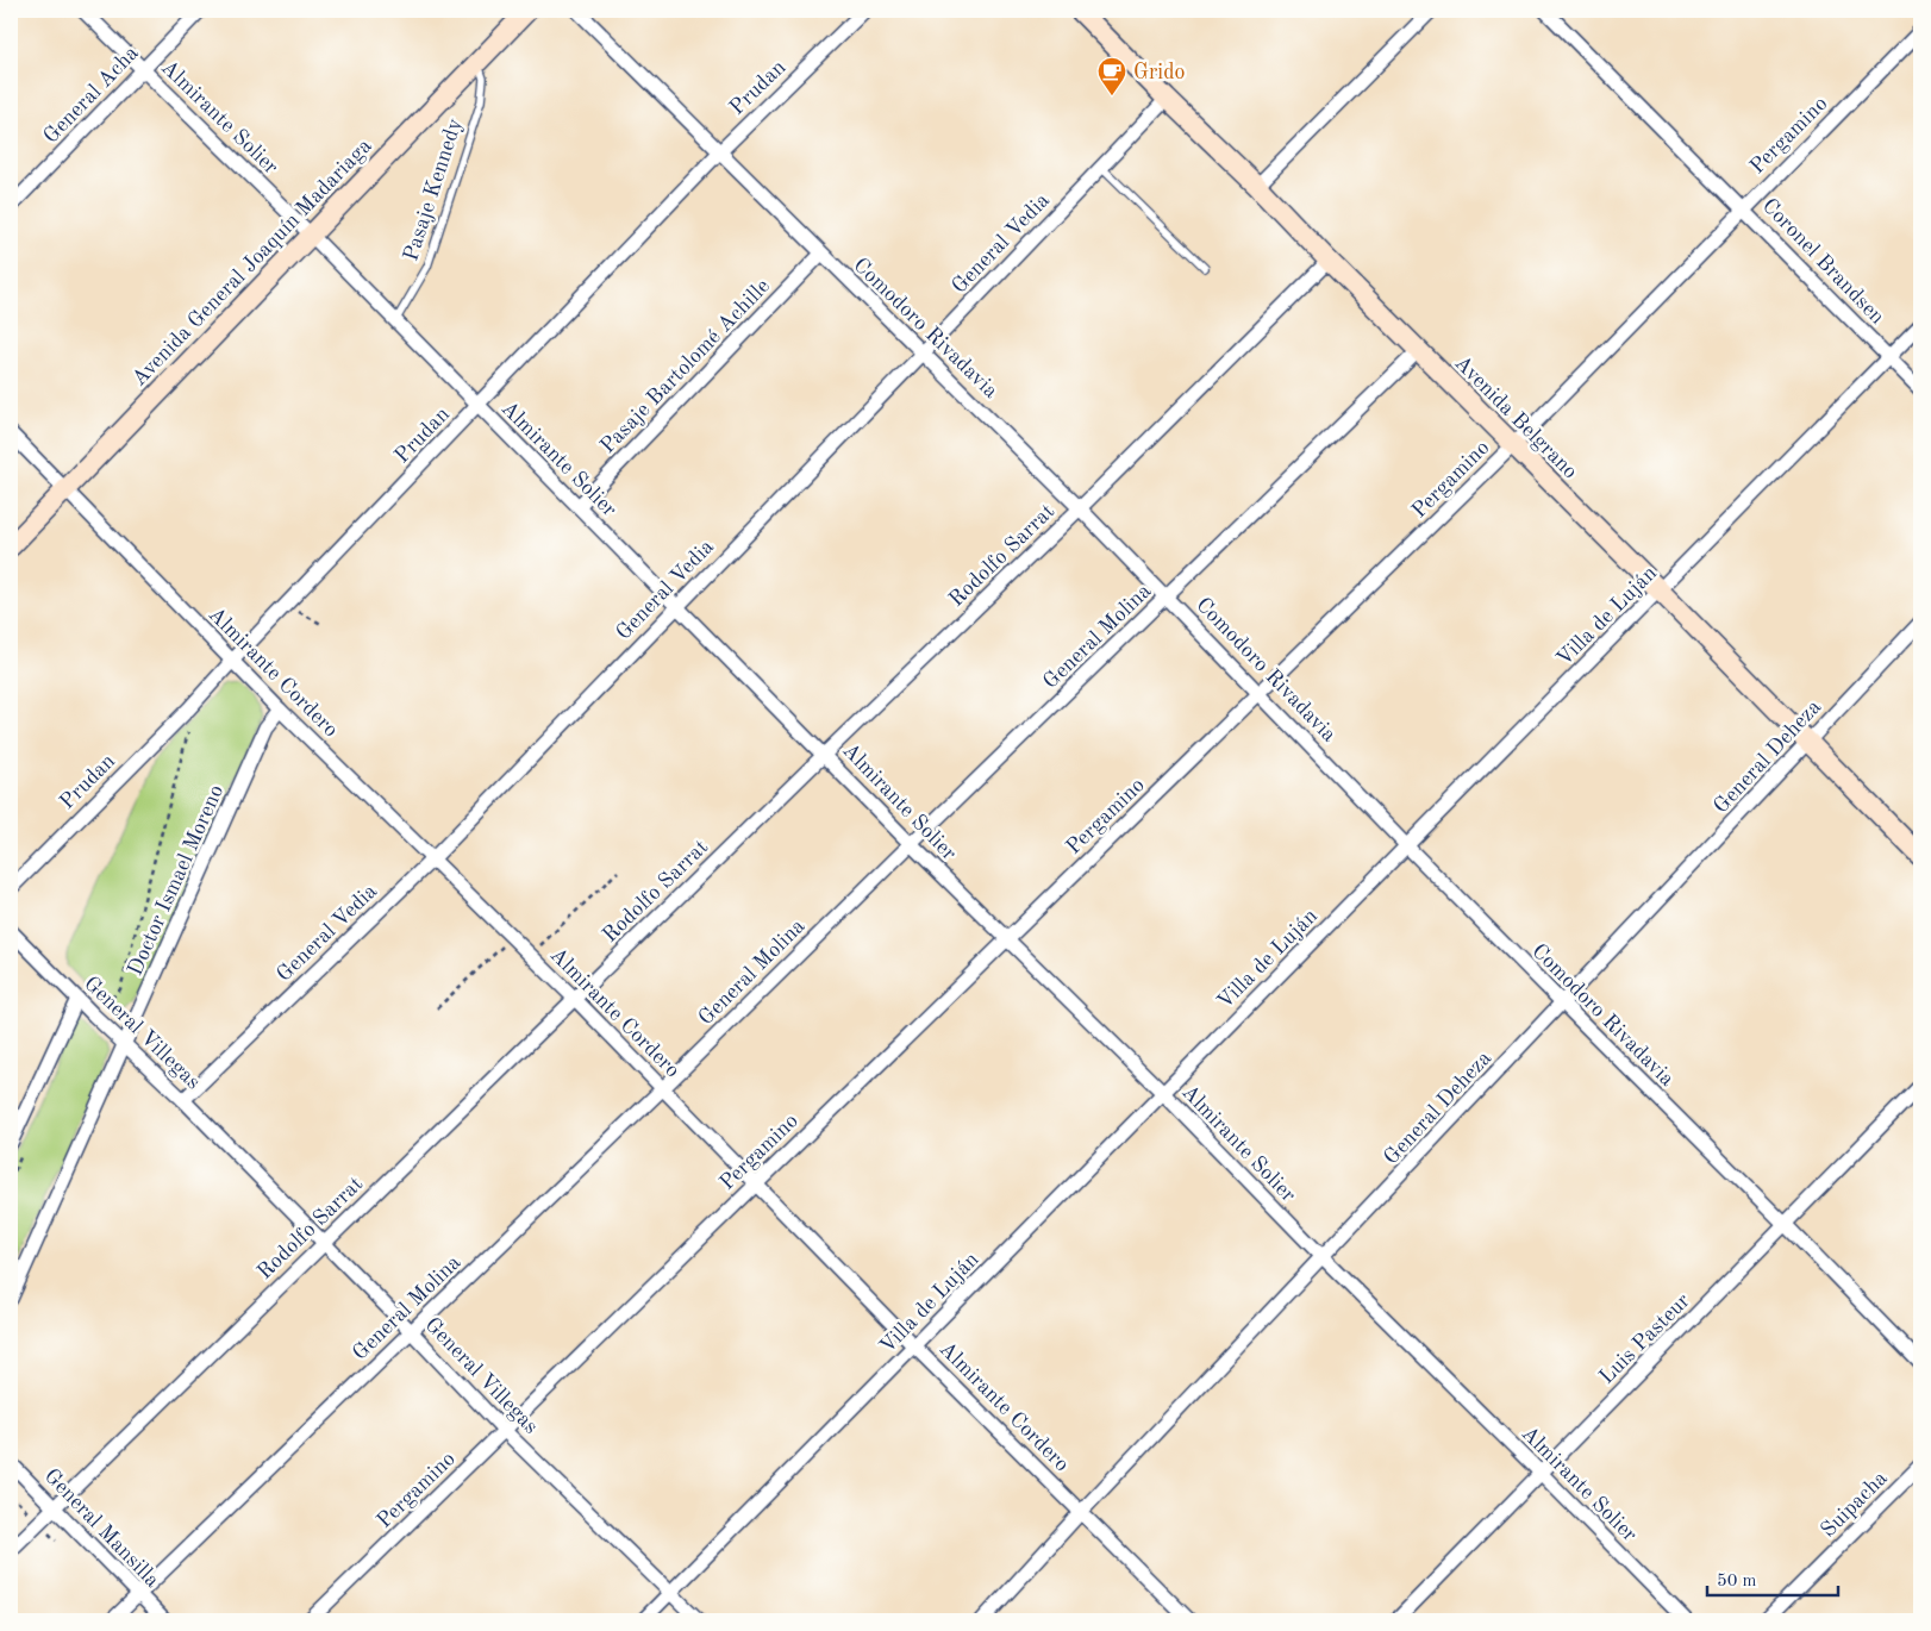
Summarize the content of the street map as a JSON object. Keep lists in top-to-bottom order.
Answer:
{
  "streets": {
    "street": [
      "Prudan",
      "General Acha",
      "Almirante Solier",
      "Pergamino",
      "General Vedia",
      "Coronel Brandsen",
      "Avenida General Joaquín Madariaga",
      "Comodoro Rivadavia",
      "Pasaje Bartolomé Achille",
      "Avenida Belgrano",
      "Rodolfo Sarrat",
      "Villa de Luján",
      "General Molina",
      "Almirante Cordero",
      "General Deheza",
      "Doctor Ismael Moreno",
      "General Villegas",
      "Luis Pasteur",
      "Suipacha",
      "General Mansilla"
    ],
    "lane": ["Pasaje Kennedy"]
  },
  "crossings": [
    ["Prudan", "Almirante Solier"],
    ["Prudan", "Comodoro Rivadavia"],
    ["Prudan", "Almirante Cordero"],
    ["General Acha", "Almirante Solier"],
    ["Almirante Solier", "Pergamino"],
    ["Almirante Solier", "Pasaje Kennedy"],
    ["Almirante Solier", "General Vedia"],
    ["Almirante Solier", "Avenida General Joaquín Madariaga"],
    ["Almirante Solier", "Pasaje Bartolomé Achille"],
    ["Almirante Solier", "Rodolfo Sarrat"],
    ["Almirante Solier", "Villa de Luján"],
    ["Almirante Solier", "General Molina"],
    ["Almirante Solier", "General Deheza"],
    ["Almirante Solier", "Luis Pasteur"],
    ["Pergamino", "Coronel Brandsen"],
    ["Pergamino", "Comodoro Rivadavia"],
    ["Pergamino", "Avenida Belgrano"],
    ["Pergamino", "Almirante Cordero"],
    ["Pergamino", "General Villegas"],
    ["Pasaje Kennedy", "Avenida General Joaquín Madariaga"],
    ["General Vedia", "Comodoro Rivadavia"],
    ["General Vedia", "Avenida Belgrano"],
    ["General Vedia", "Almirante Cordero"],
    ["General Vedia", "General Villegas"],
    ["Coronel Brandsen", "Villa de Luján"],
    ["Avenida General Joaquín Madariaga", "Almirante Cordero"],
    ["Comodoro Rivadavia", "Pasaje Bartolomé Achille"],
    ["Comodoro Rivadavia", "Rodolfo Sarrat"],
    ["Comodoro Rivadavia", "Villa de Luján"],
    ["Comodoro Rivadavia", "General Molina"],
    ["Comodoro Rivadavia", "General Deheza"],
    ["Comodoro Rivadavia", "Luis Pasteur"],
    ["Avenida Belgrano", "Rodolfo Sarrat"],
    ["Avenida Belgrano", "Villa de Luján"],
    ["Avenida Belgrano", "General Molina"],
    ["Avenida Belgrano", "General Deheza"],
    ["Rodolfo Sarrat", "Almirante Cordero"],
    ["Rodolfo Sarrat", "General Villegas"],
    ["Rodolfo Sarrat", "General Mansilla"],
    ["Villa de Luján", "Almirante Cordero"],
    ["Villa de Luján", "General Villegas"],
    ["General Molina", "Almirante Cordero"],
    ["General Molina", "General Villegas"],
    ["General Molina", "General Mansilla"],
    ["Almirante Cordero", "General Deheza"],
    ["Almirante Cordero", "Doctor Ismael Moreno"],
    ["Doctor Ismael Moreno", "General Villegas"]
  ],
  "places": {
    "cafe": ["Grido"]
  },
  "scale_bar": "50 m"
}
